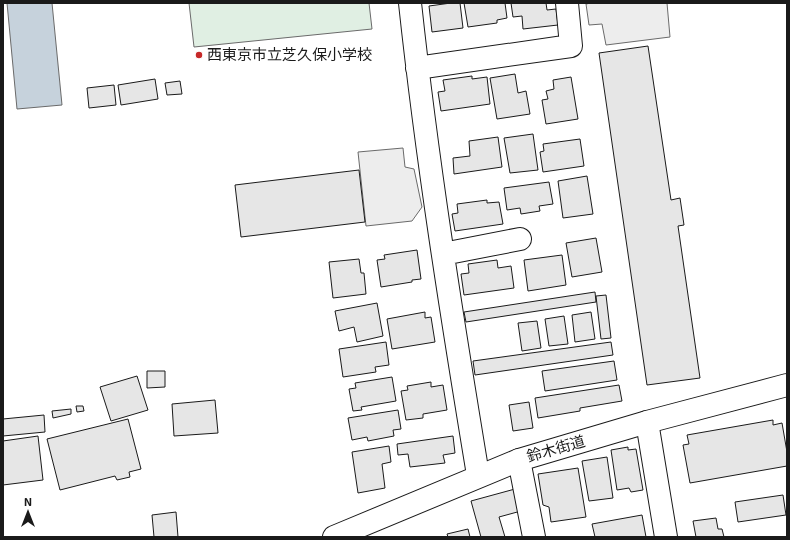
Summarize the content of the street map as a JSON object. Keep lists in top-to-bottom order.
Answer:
{
  "streets": {
    "street": ["鈴木街道"]
  },
  "places": ["西東京市立芝久保小学校"],
  "north": "top"
}
